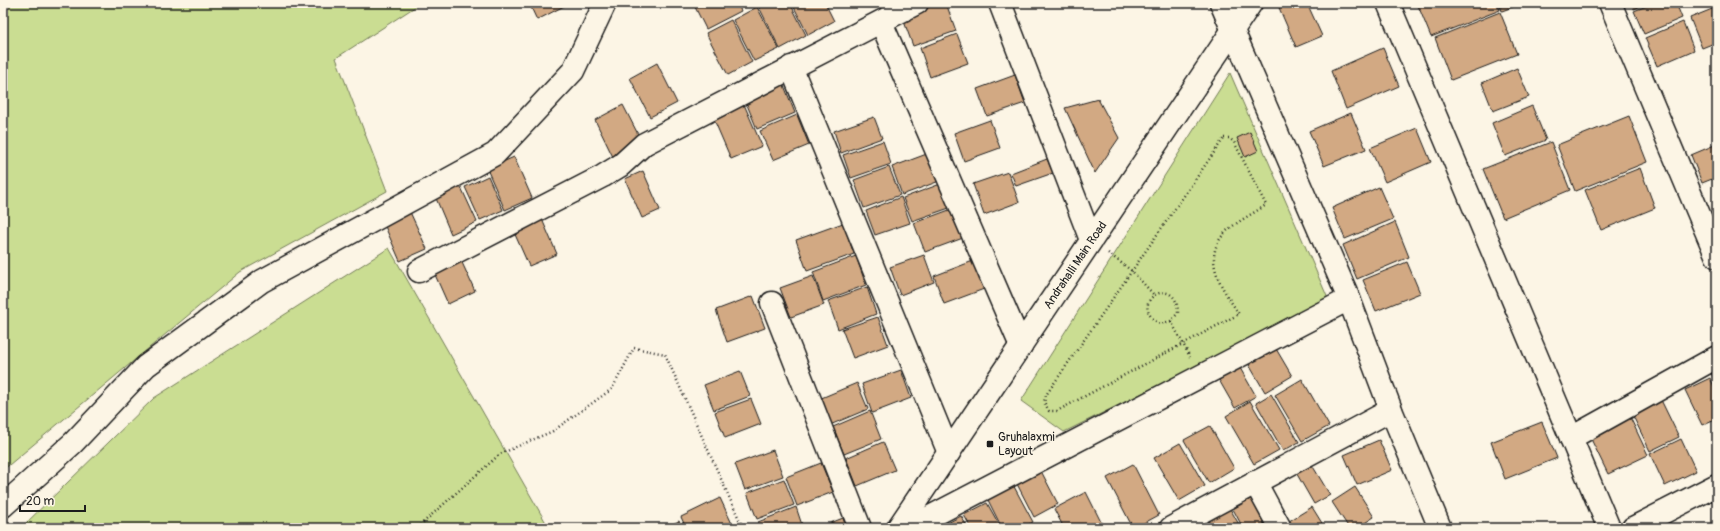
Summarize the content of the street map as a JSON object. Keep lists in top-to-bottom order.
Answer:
{
  "streets": {
    "street": ["Andrahalli Main Road"]
  },
  "places": {
    "transit": ["Gruhalaxmi Layout"]
  },
  "scale_bar": "20 m"
}
